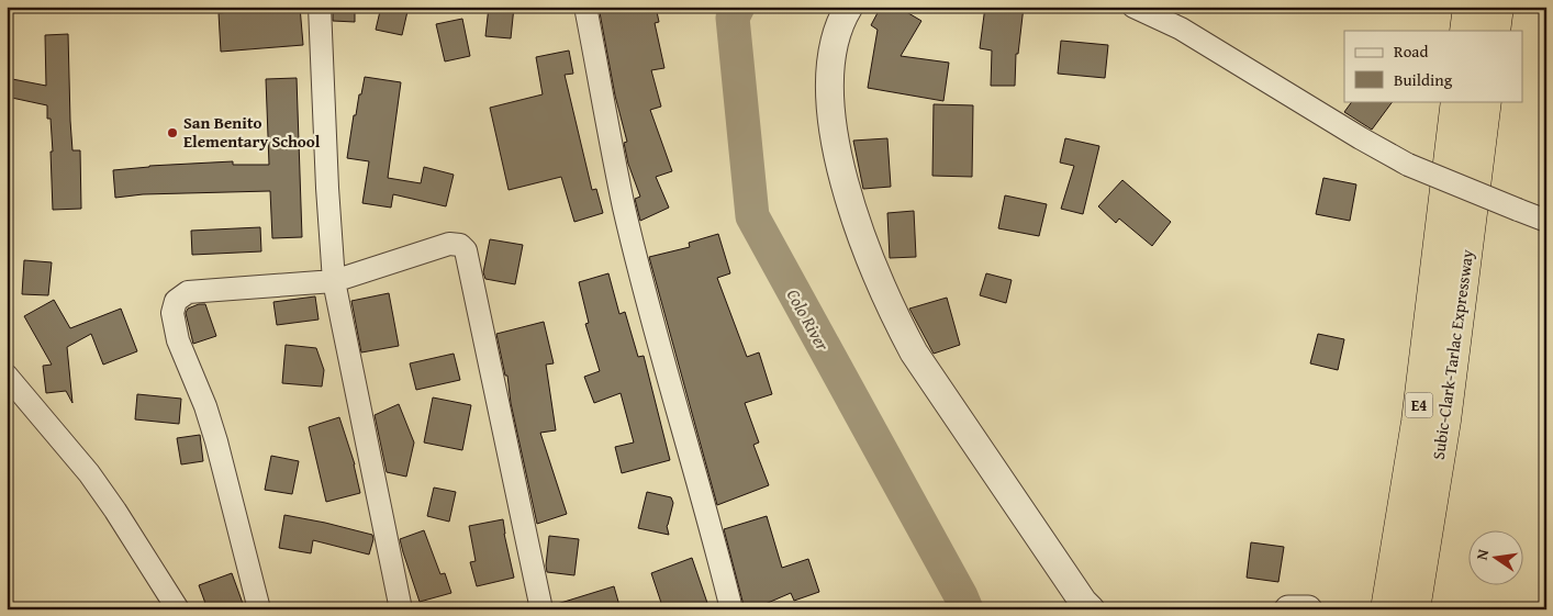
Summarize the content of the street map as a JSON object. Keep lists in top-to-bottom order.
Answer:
{
  "streets": {
    "highway": ["Subic-Clark-Tarlac Expressway", "E4"]
  },
  "water": ["Colo River"],
  "places": ["San Benito Elementary School"],
  "legend": ["Road", "Building"],
  "north": "left"
}
